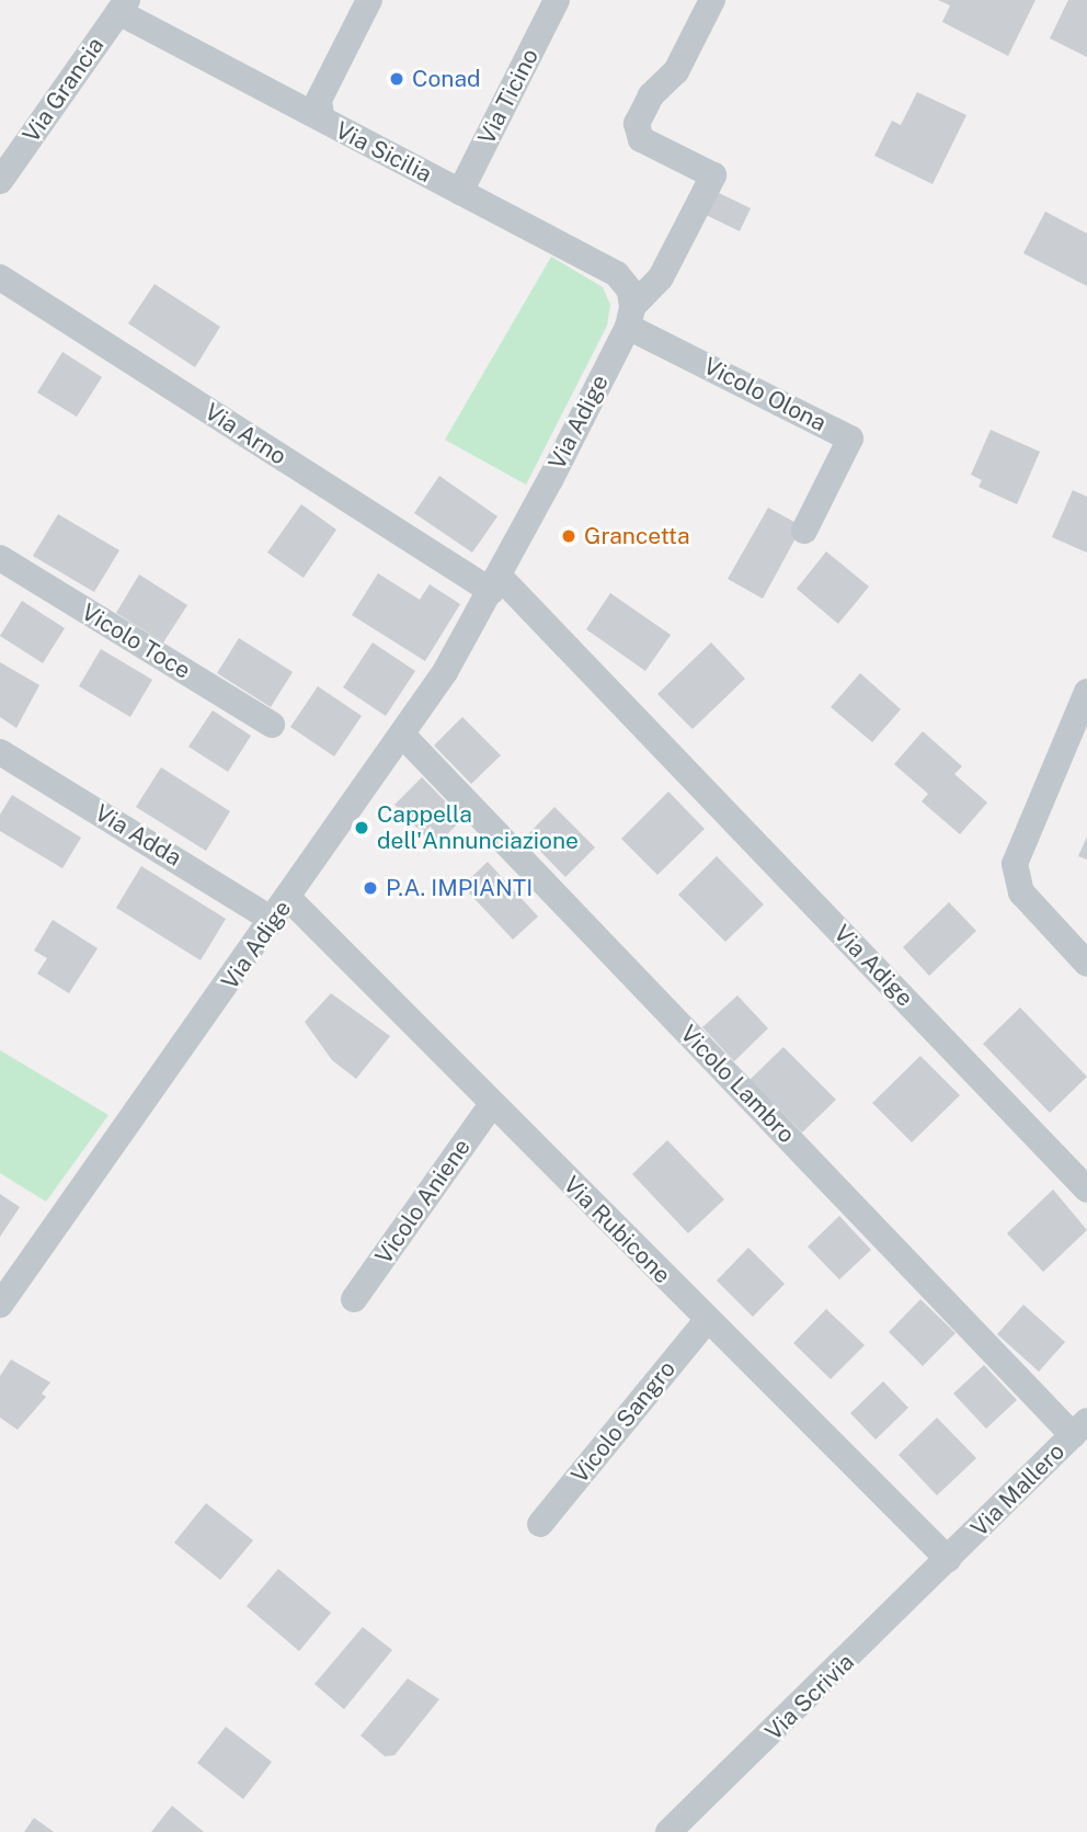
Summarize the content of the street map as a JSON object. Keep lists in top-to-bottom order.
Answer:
{
  "streets": {
    "street": [
      "Via Grancia",
      "Via Ticino",
      "Via Sicilia",
      "Vicolo Olona",
      "Via Adige",
      "Via Arno",
      "Vicolo Toce",
      "Via Adda",
      "Vicolo Lambro",
      "Vicolo Aniene",
      "Via Rubicone",
      "Vicolo Sangro",
      "Via Mallero",
      "Via Scrivia"
    ]
  },
  "crossings": [
    ["Via Grancia", "Via Sicilia"],
    ["Via Ticino", "Via Sicilia"],
    ["Via Sicilia", "Vicolo Olona"],
    ["Via Sicilia", "Via Adige"],
    ["Vicolo Olona", "Via Adige"],
    ["Via Adige", "Via Arno"],
    ["Via Adige", "Via Adda"],
    ["Via Adige", "Vicolo Lambro"],
    ["Via Adige", "Via Rubicone"],
    ["Vicolo Lambro", "Via Mallero"],
    ["Vicolo Aniene", "Via Rubicone"],
    ["Via Rubicone", "Vicolo Sangro"],
    ["Via Rubicone", "Via Mallero"],
    ["Via Rubicone", "Via Scrivia"],
    ["Via Mallero", "Via Scrivia"]
  ],
  "places": [
    "Conad",
    "Grancetta",
    "Cappella dell'Annunciazione",
    "P.A. IMPIANTI"
  ]
}
